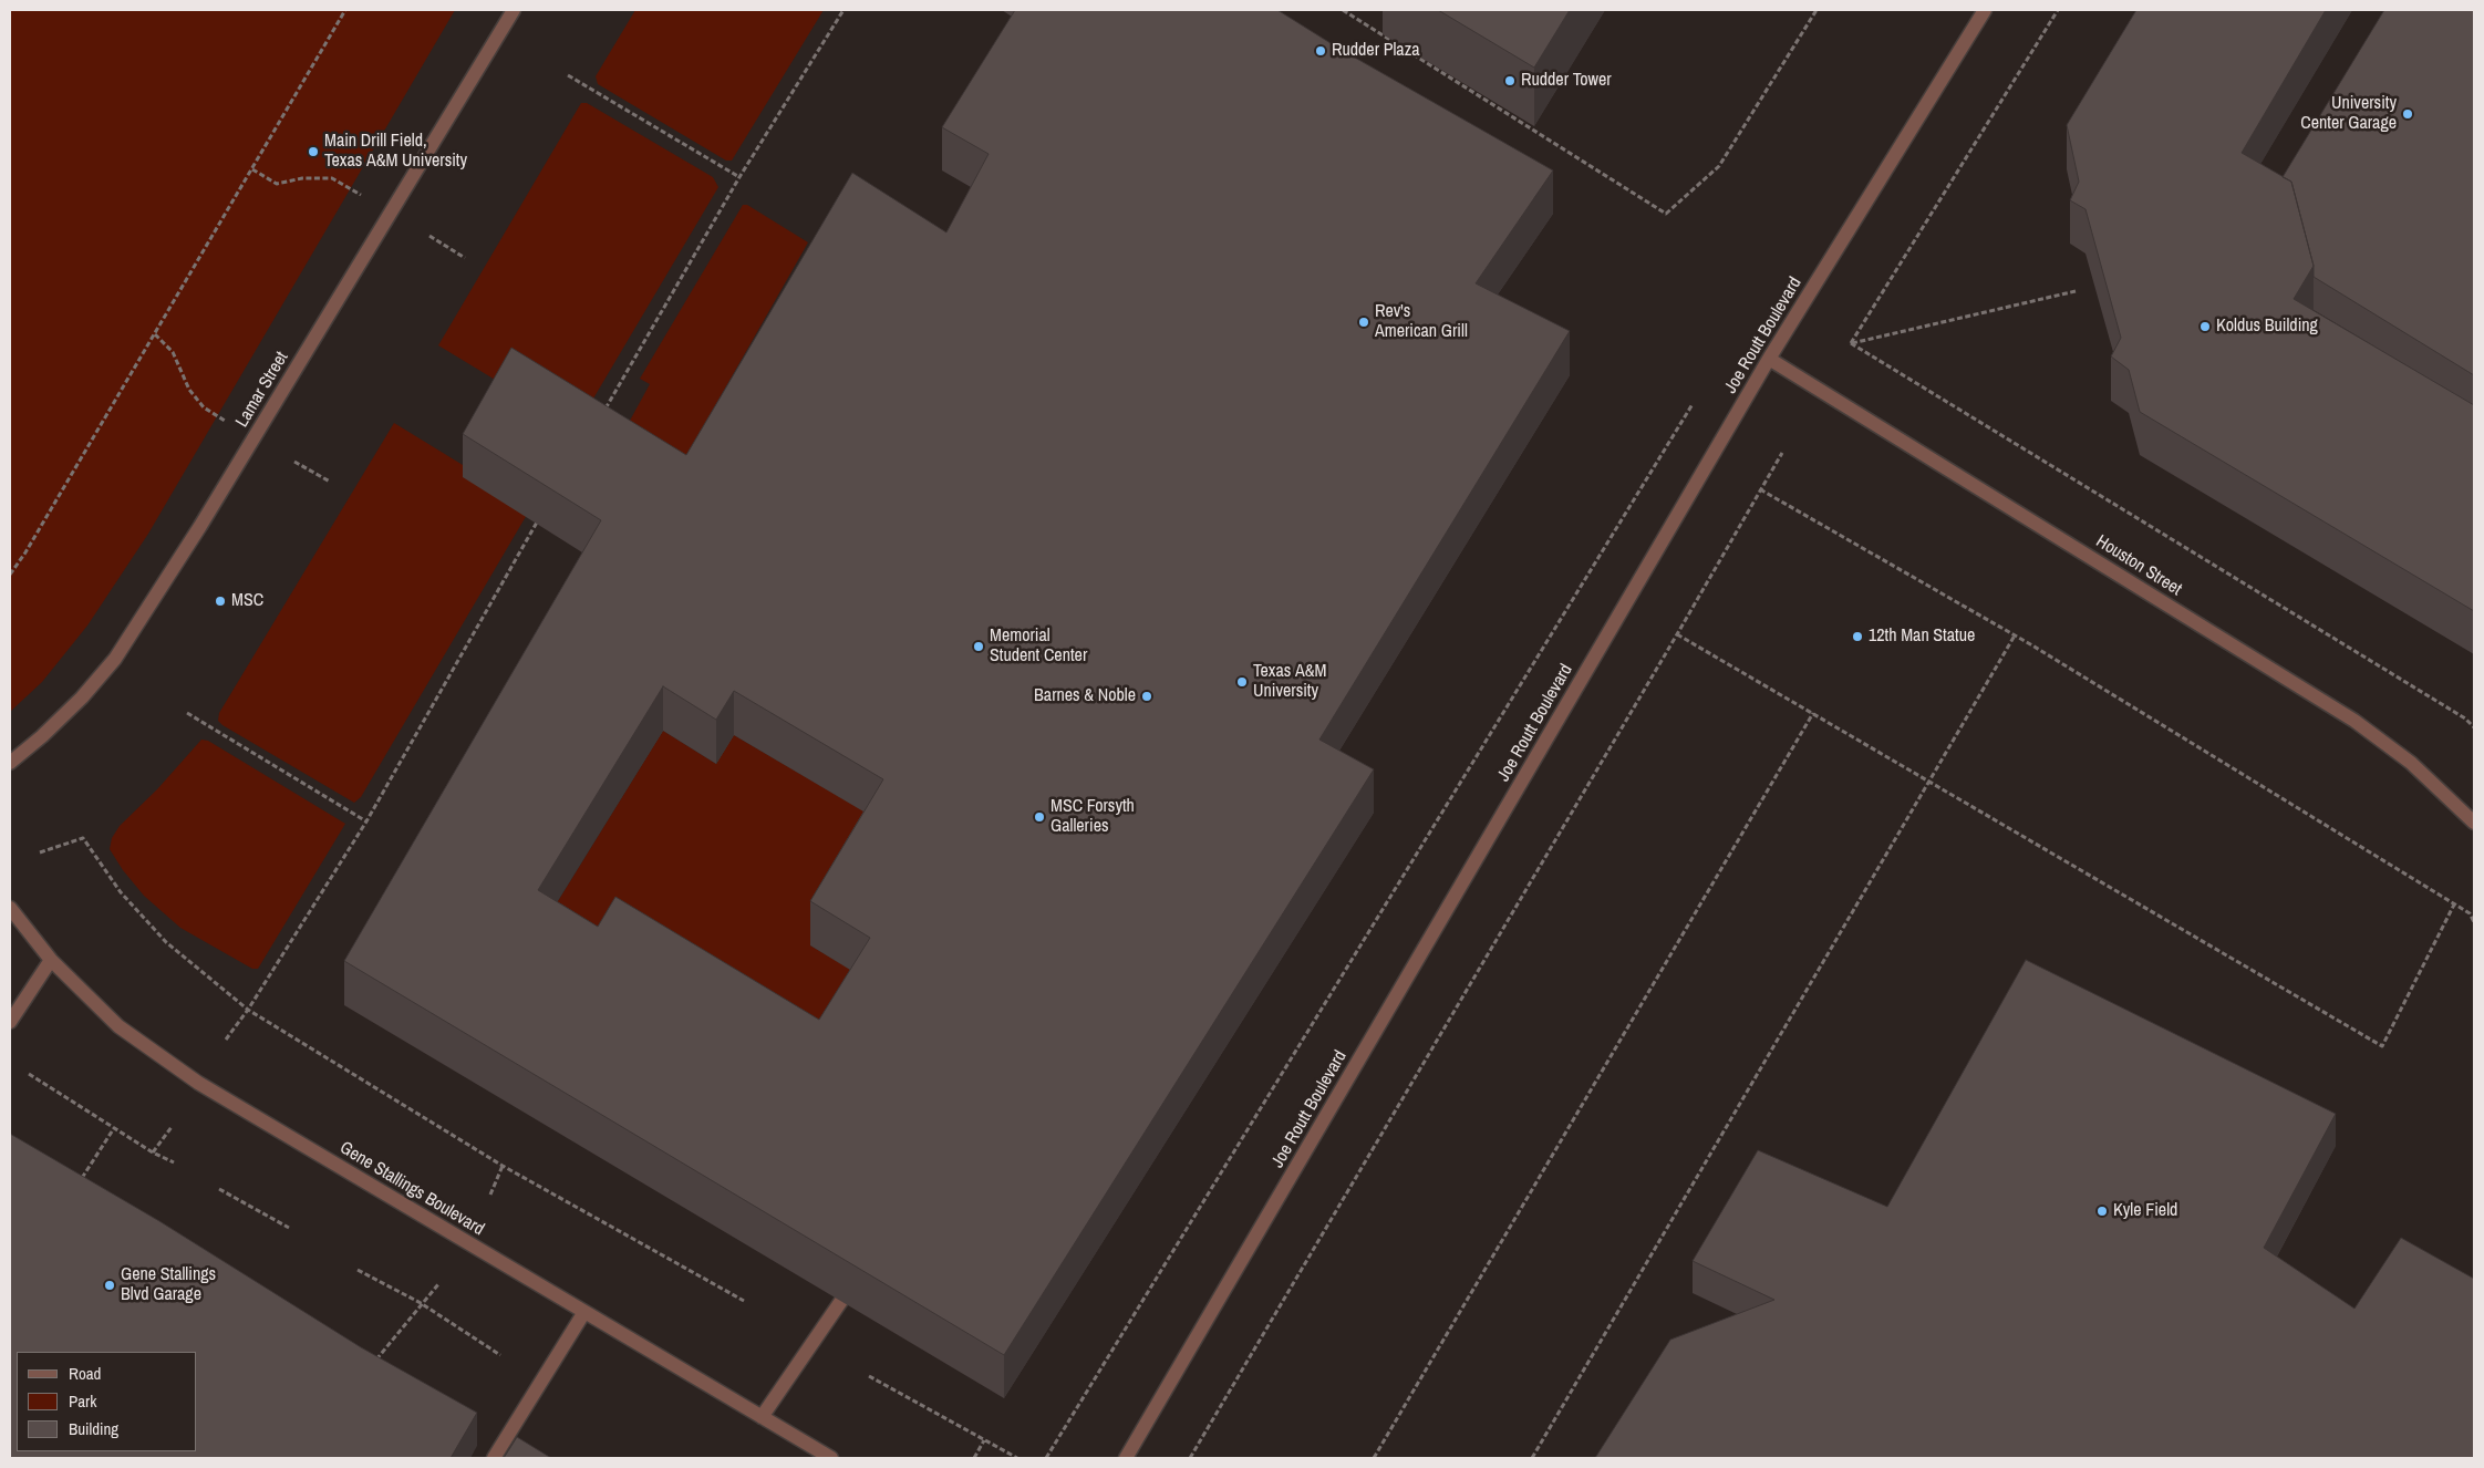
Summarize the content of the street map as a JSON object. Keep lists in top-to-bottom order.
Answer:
{
  "streets": {
    "street": [
      "Joe Routt Boulevard",
      "Lamar Street",
      "Houston Street",
      "Gene Stallings Boulevard"
    ]
  },
  "crossings": [
    ["Joe Routt Boulevard", "Houston Street"]
  ],
  "places": [
    "Rudder Plaza",
    "Rudder Tower",
    "University Center Garage",
    "Main Drill Field, Texas A&M University",
    "Rev's American Grill",
    "Koldus Building",
    "MSC",
    "12th Man Statue",
    "Memorial Student Center",
    "Texas A&M University",
    "Barnes & Noble",
    "MSC Forsyth Galleries",
    "Kyle Field",
    "Gene Stallings Blvd Garage"
  ],
  "legend": ["Road", "Park", "Building"]
}
